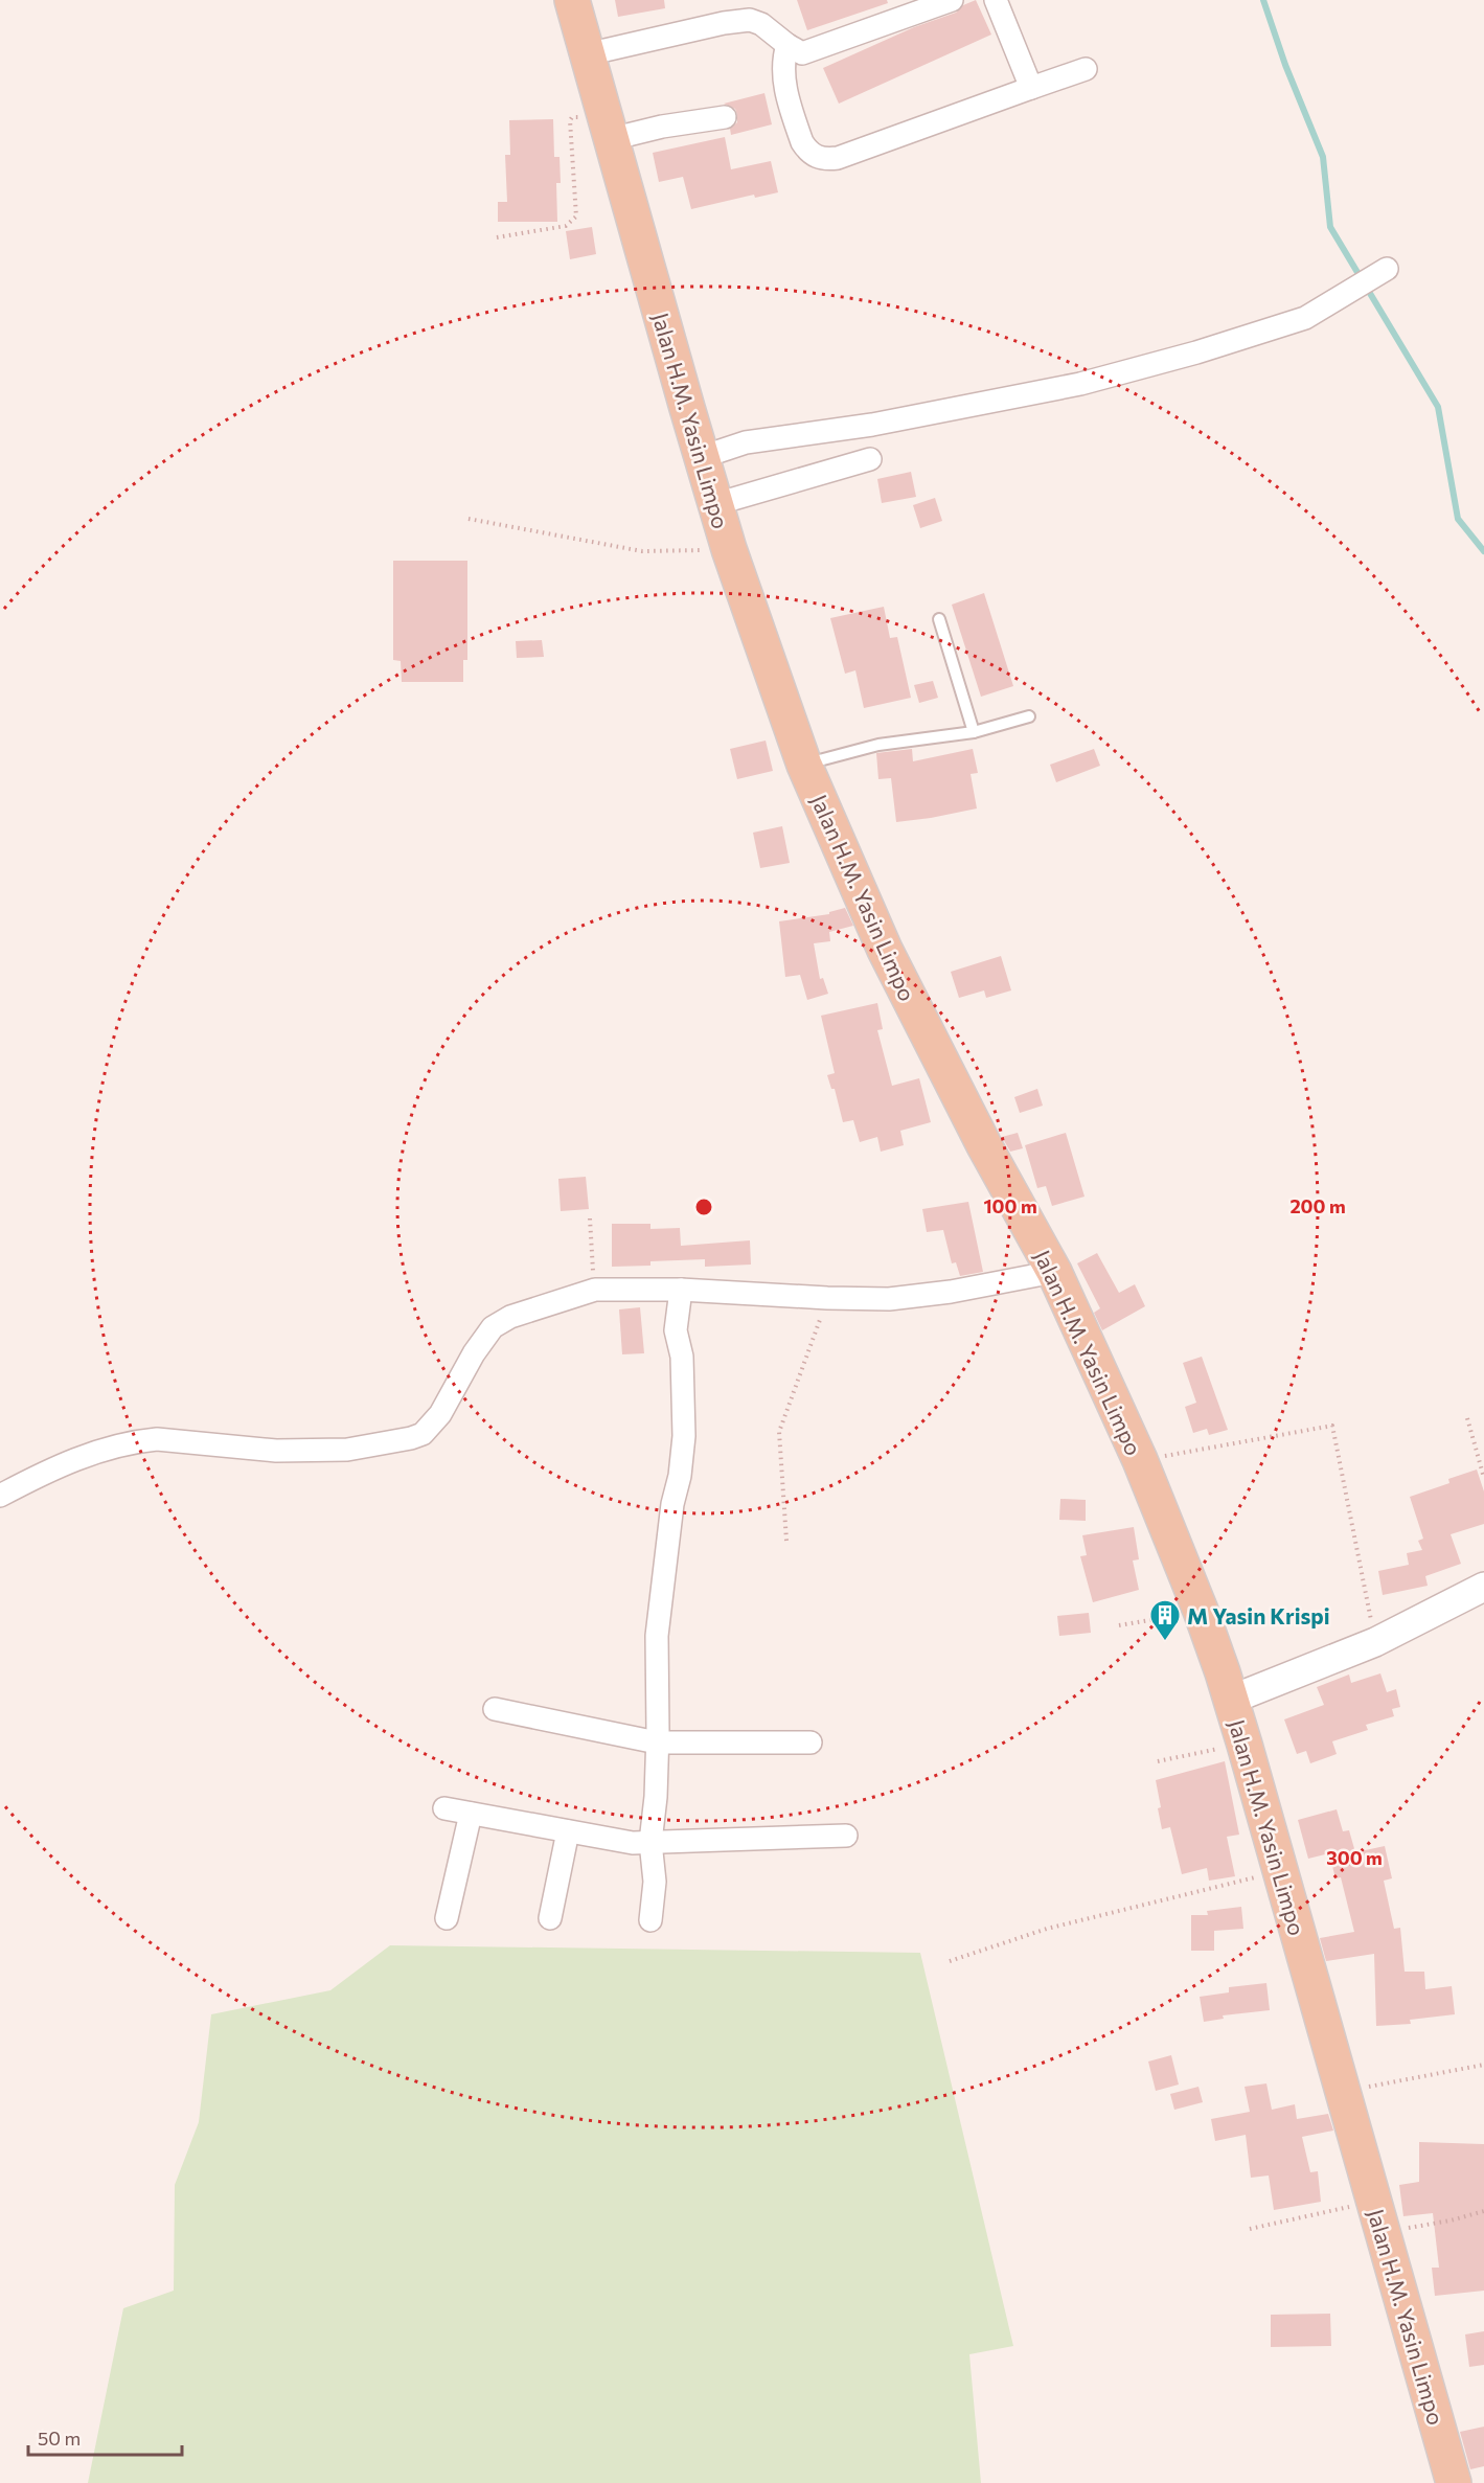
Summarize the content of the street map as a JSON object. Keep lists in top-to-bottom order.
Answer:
{
  "streets": {
    "main road": ["Jalan H.M. Yasin Limpo"]
  },
  "places": {
    "building": ["M Yasin Krispi"]
  },
  "scale_bar": "50 m",
  "rings": ["100 m", "200 m", "300 m"]
}
